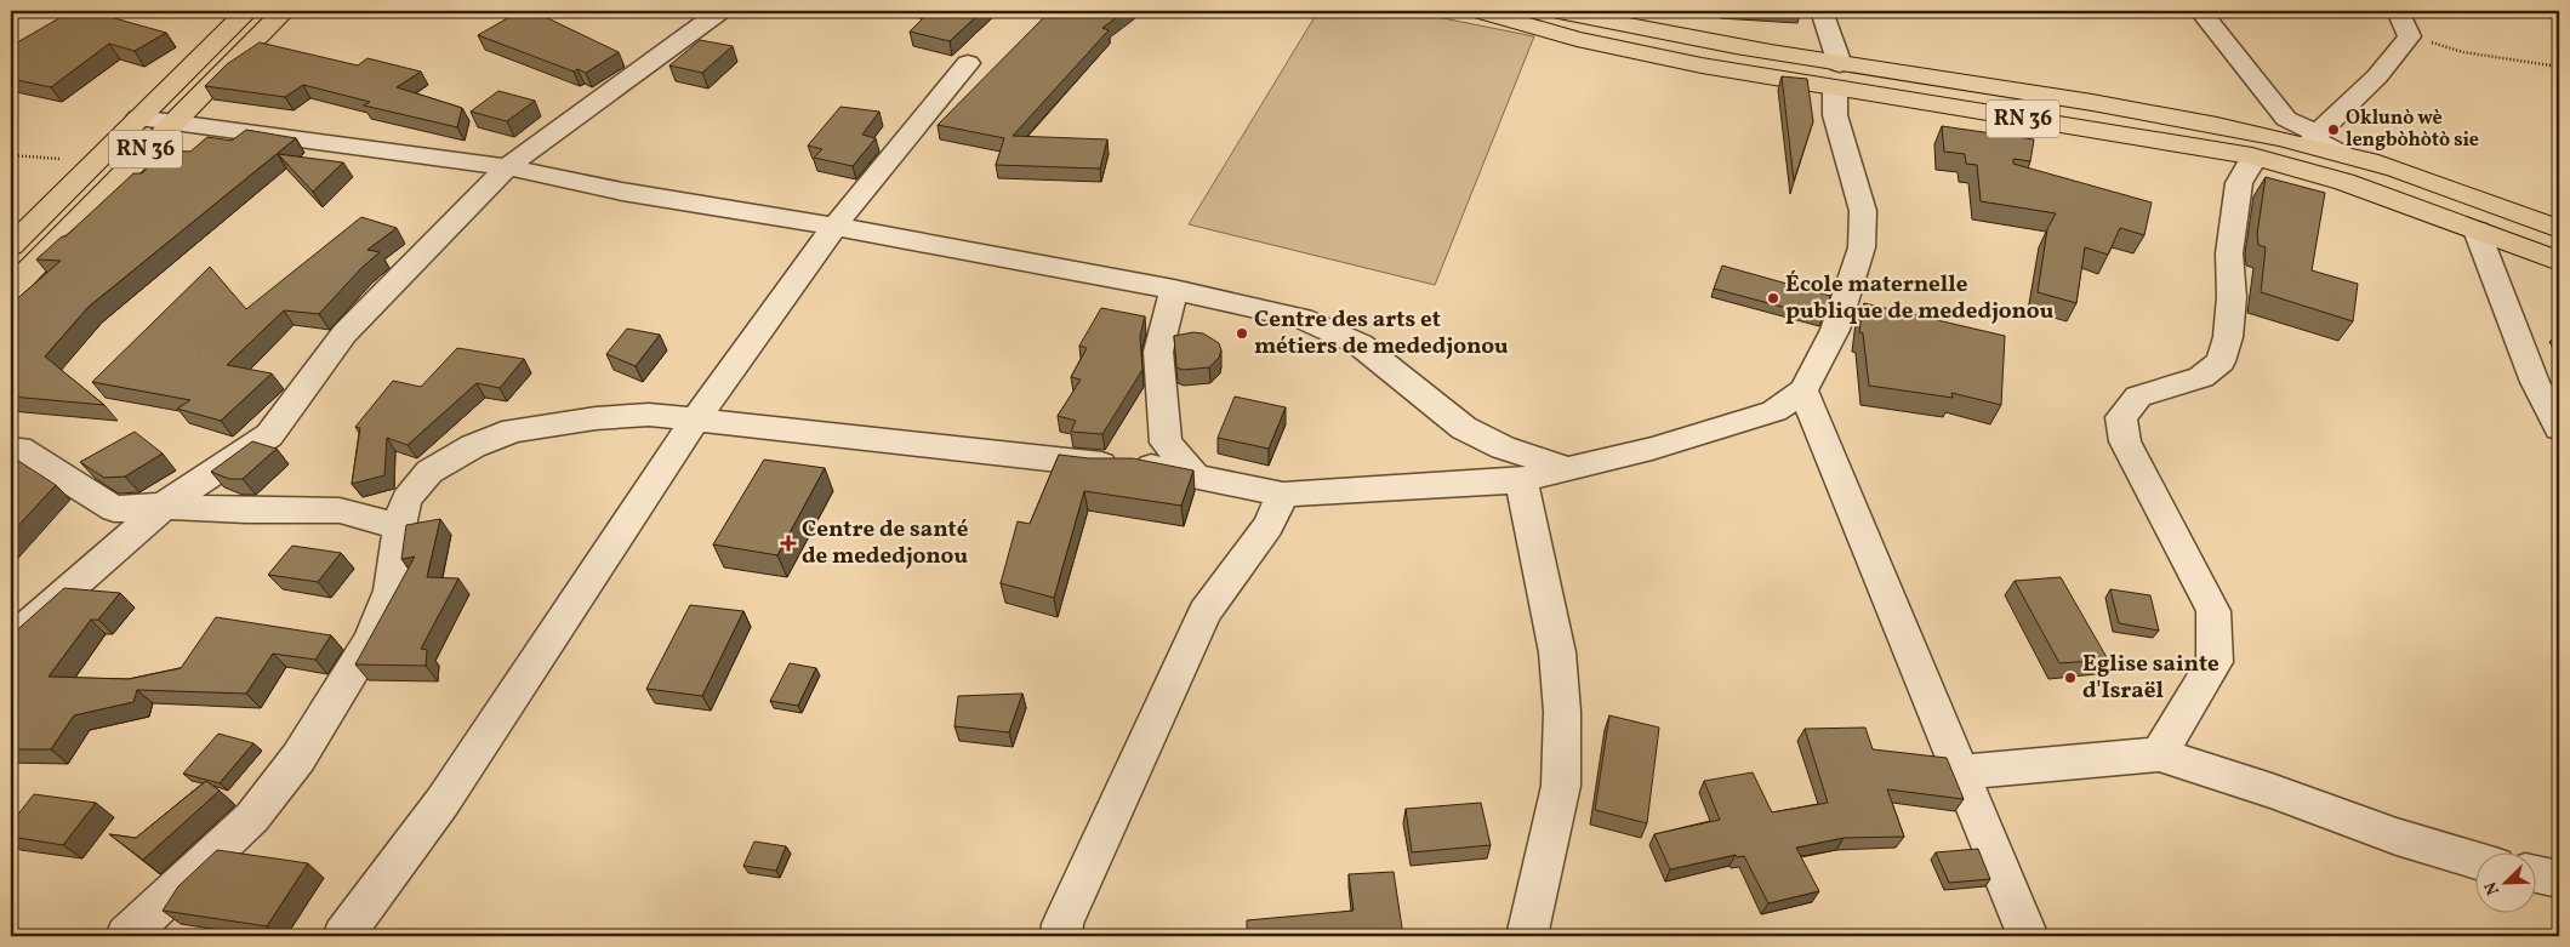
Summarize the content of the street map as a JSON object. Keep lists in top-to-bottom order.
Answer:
{
  "streets": {
    "main road": ["RN 36"]
  },
  "places": {
    "other": [
      "Oklunò wè lengbòhòtò sie",
      "École maternelle publique de mededjonou",
      "Centre des arts et métiers de mededjonou",
      "Eglise sainte d'Israël"
    ],
    "health": ["Centre de santé de mededjonou"]
  },
  "north": "bottom left"
}
